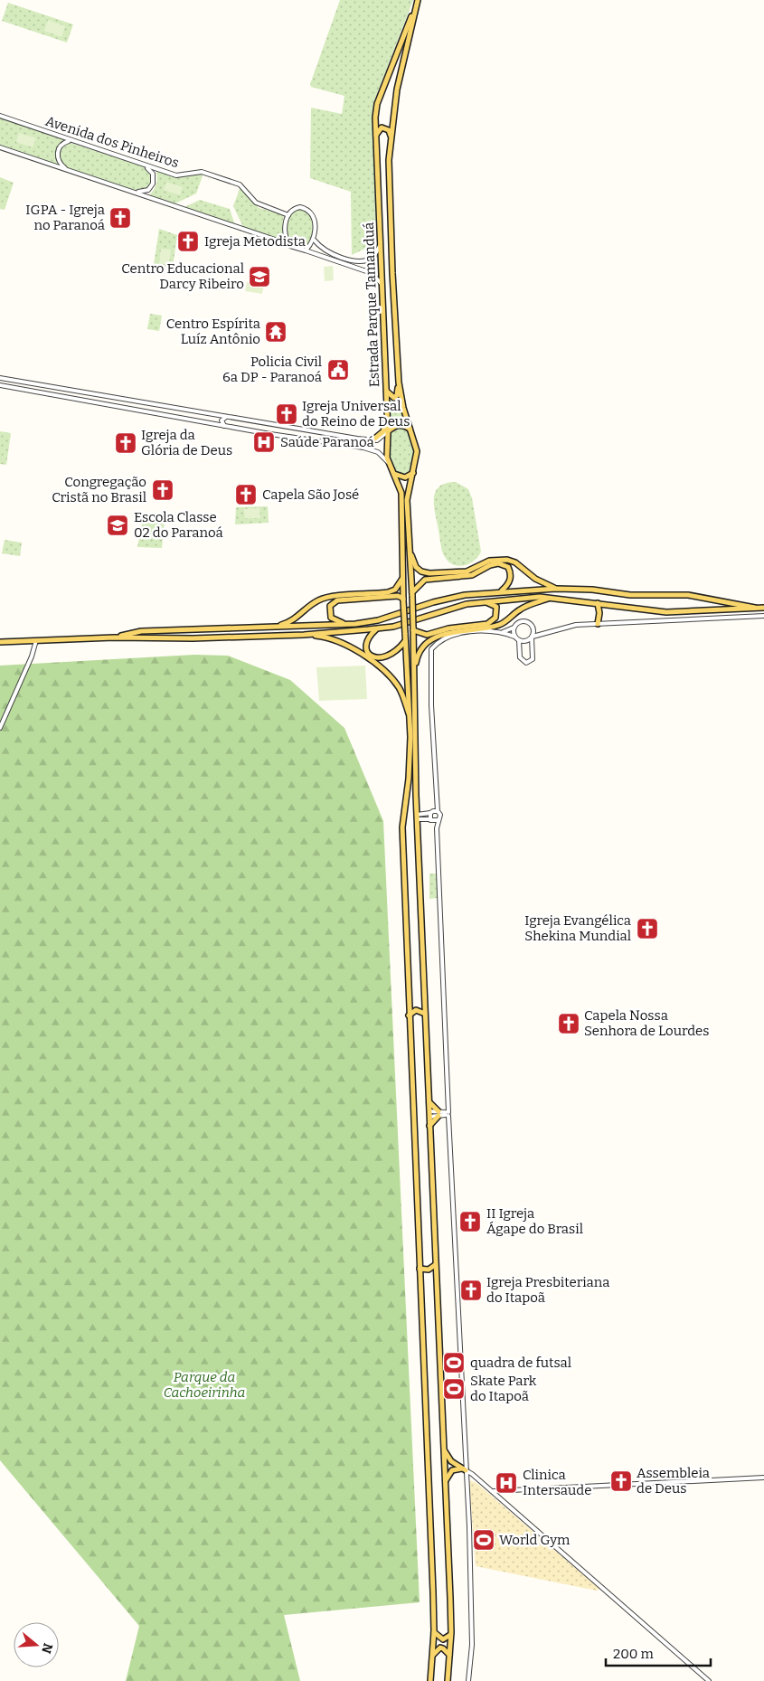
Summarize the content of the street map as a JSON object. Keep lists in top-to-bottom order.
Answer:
{
  "streets": {
    "main road": ["Estrada Parque Tamanduá"],
    "street": ["Avenida dos Pinheiros"]
  },
  "parks": ["Parque da Cachoeirinha"],
  "places": {
    "church": [
      "IGPA - Igreja no Paranoá",
      "Igreja Metodista",
      "Igreja Universal do Reino de Deus",
      "Igreja da Glória de Deus",
      "Congregação Cristã no Brasil",
      "Capela São José",
      "Igreja Evangélica Shekina Mundial",
      "Capela Nossa Senhora de Lourdes",
      "II Igreja Ágape do Brasil",
      "Igreja Presbiteriana do Itapoã",
      "Assembleia de Deus"
    ],
    "school or university": ["Centro Educacional Darcy Ribeiro", "Escola Classe 02 do Paranoá"],
    "temple": ["Centro Espírita Luíz Antônio"],
    "public building": ["Policia Civil 6a DP - Paranoá"],
    "hospital": ["Saúde Paranoá", "Clinica Intersaude"],
    "sports": ["quadra de futsal", "Skate Park do Itapoã", "World Gym"]
  },
  "scale_bar": "200 m",
  "north": "right"
}
